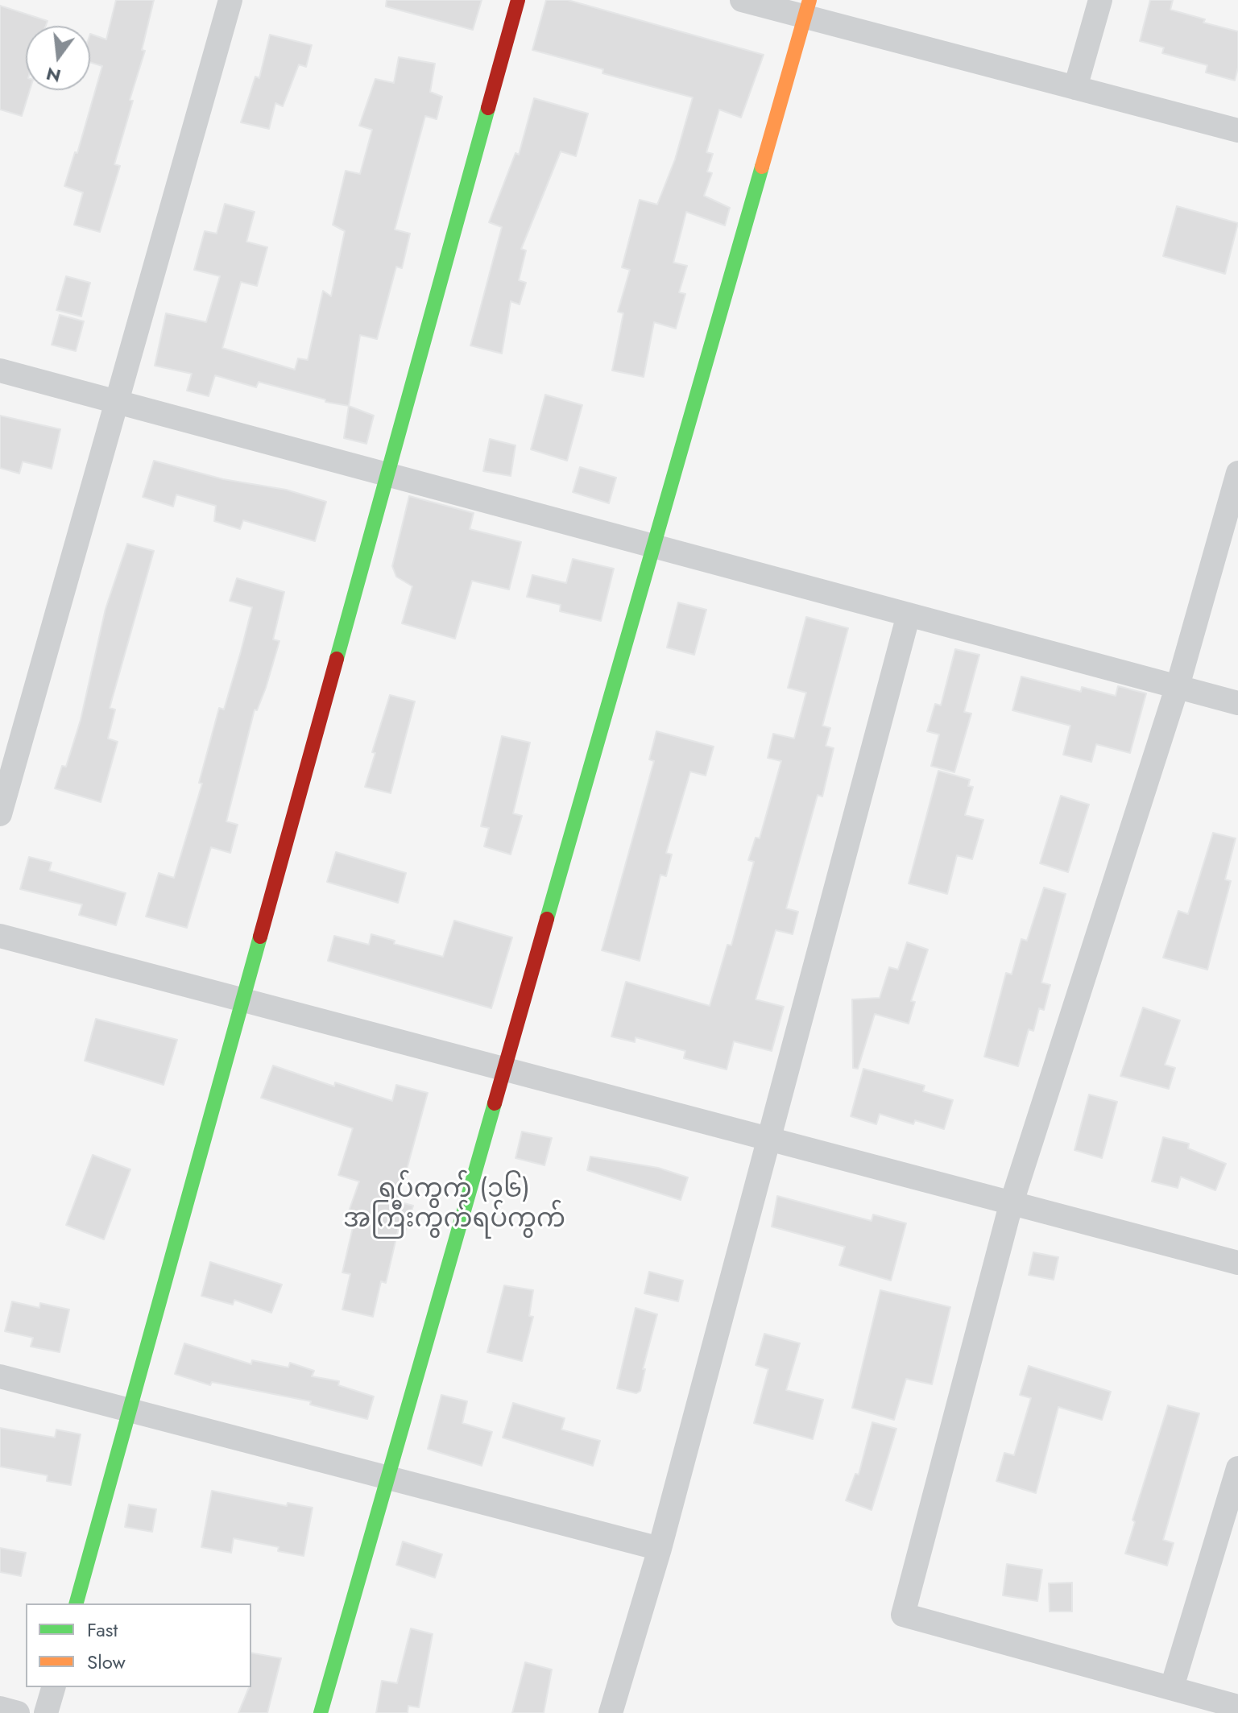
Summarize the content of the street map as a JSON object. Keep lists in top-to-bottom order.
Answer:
{
  "districts": ["ရပ်ကွက် (၁၆) အကြီးကွက်ရပ်ကွက်"],
  "legend": ["Fast", "Slow"],
  "north": "bottom"
}
